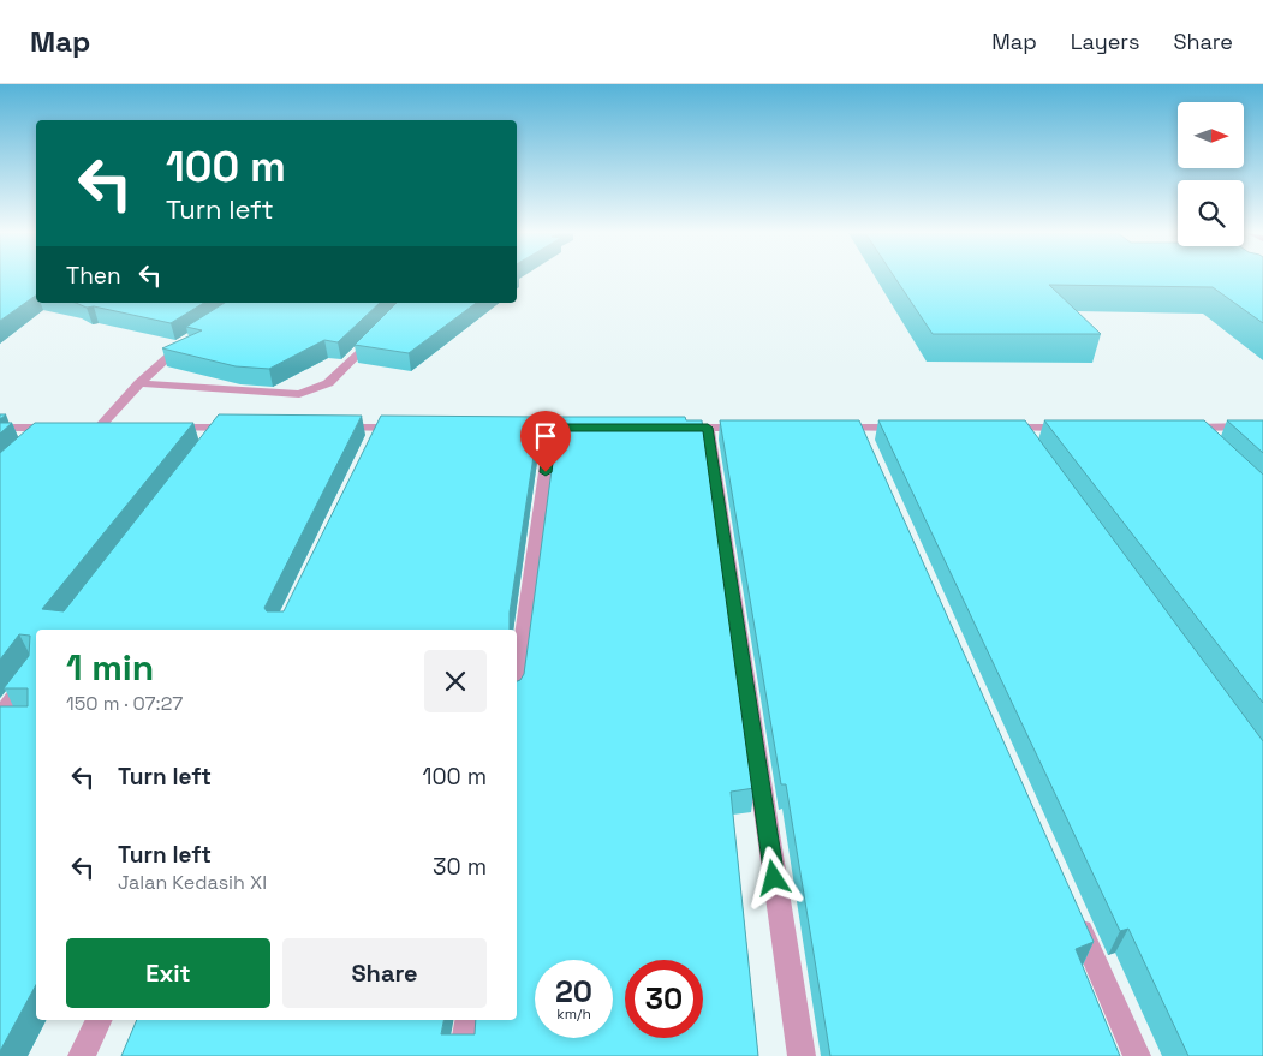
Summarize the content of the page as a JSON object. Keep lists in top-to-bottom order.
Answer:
{
  "north": "right",
  "page": {
    "header": "Map",
    "nav": ["Map", "Layers", "Share"],
    "turn": ["100 m", "Turn left"],
    "then": "Then",
    "heading": ["1 min", "150 m · 07:27"],
    "list": [
      {
        "name": "Turn left",
        "value": "100 m"
      },
      {
        "name": "Turn left",
        "note": "Jalan Kedasih XI",
        "value": "30 m"
      }
    ],
    "buttons": ["Exit", "Share"],
    "speed": "20 km/h",
    "limit": "30"
  }
}
